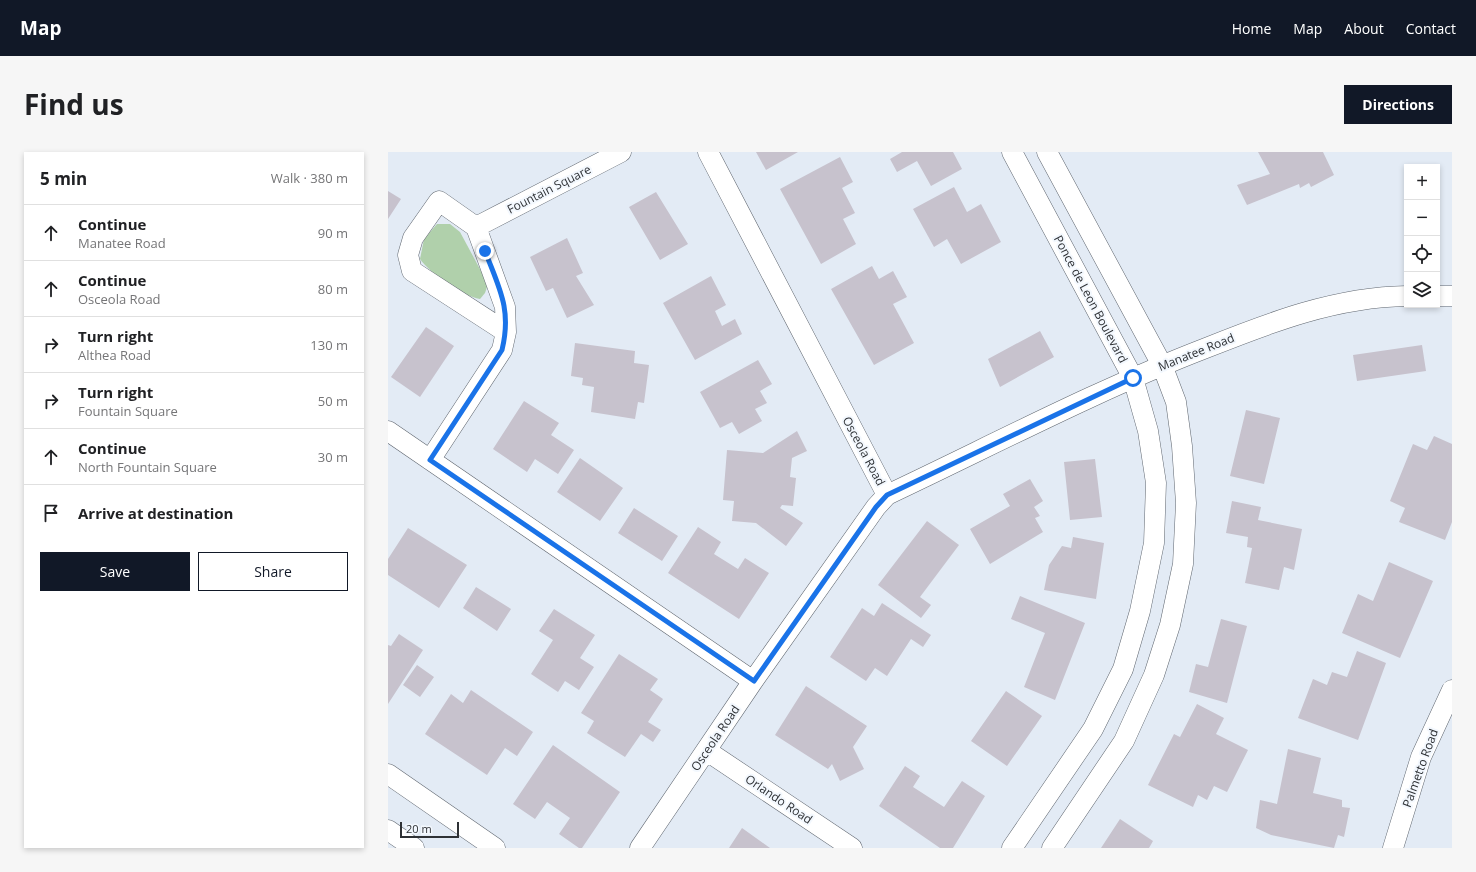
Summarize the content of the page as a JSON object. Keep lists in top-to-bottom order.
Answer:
{
  "streets": {
    "street": [
      "Fountain Square",
      "Ponce de Leon Boulevard",
      "Manatee Road",
      "Osceola Road",
      "Palmetto Road",
      "Orlando Road"
    ]
  },
  "crossings": [
    ["Ponce de Leon Boulevard", "Manatee Road"],
    ["Manatee Road", "Osceola Road"],
    ["Osceola Road", "Orlando Road"]
  ],
  "scale_bar": "20 m",
  "page": {
    "header": "Map",
    "nav": [
      "Home",
      "Map",
      "About",
      "Contact"
    ],
    "title": "Find us",
    "buttons": [
      "Directions",
      ["Save", "Share"]
    ],
    "heading": ["5 min", "Walk · 380 m"],
    "map_buttons": ["+", "−"],
    "list": [
      ["Continue", "Manatee Road", "90 m"],
      ["Continue", "Osceola Road", "80 m"],
      ["Turn right", "Althea Road", "130 m"],
      ["Turn right", "Fountain Square", "50 m"],
      ["Continue", "North Fountain Square", "30 m"],
      "Arrive at destination"
    ],
    "scale": "20 m"
  }
}
